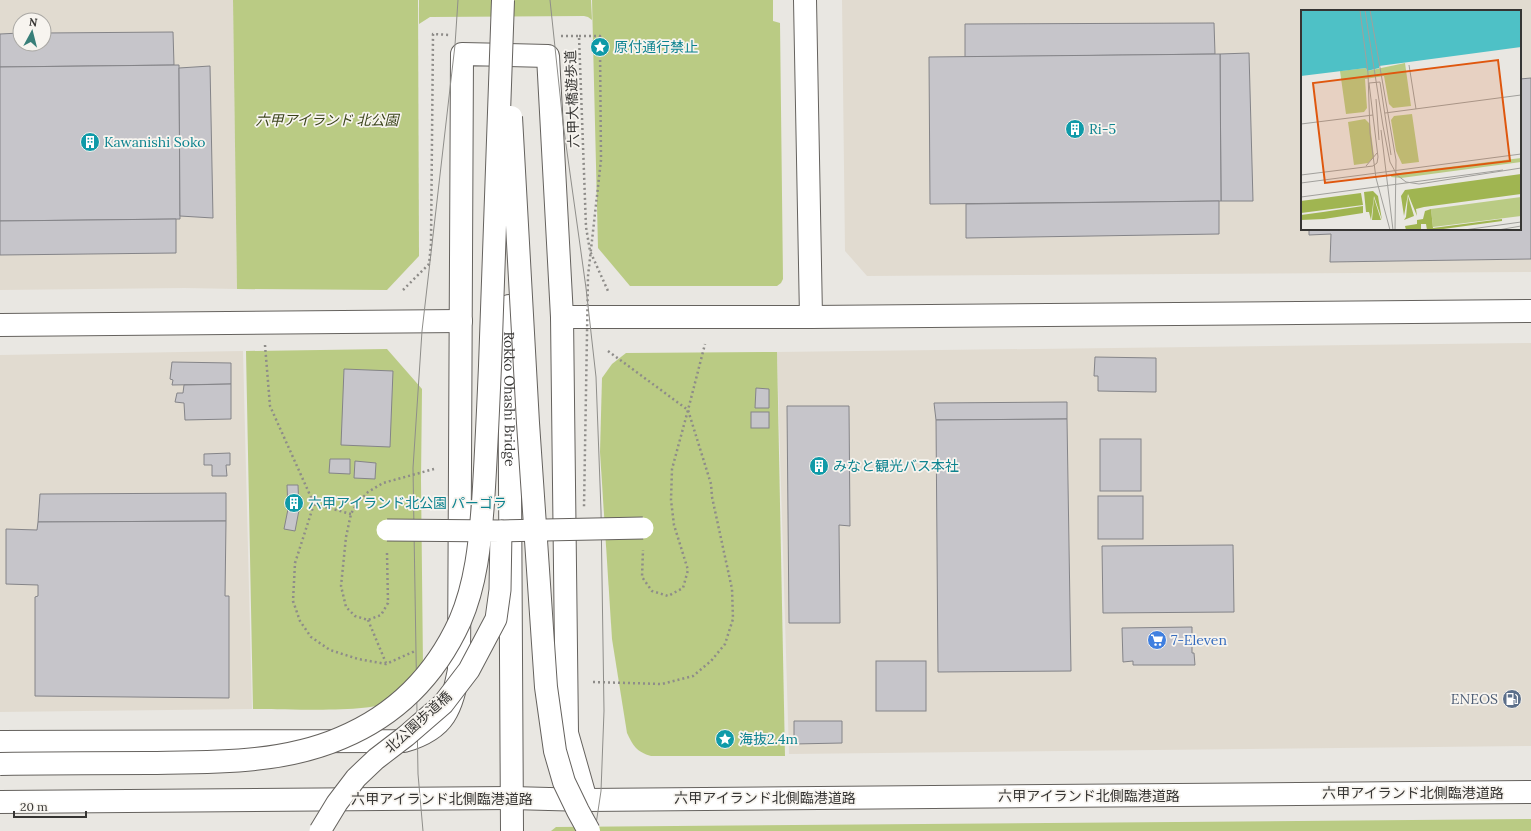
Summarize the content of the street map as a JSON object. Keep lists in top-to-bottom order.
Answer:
{
  "streets": {
    "street": ["Rokko Ohashi Bridge", "北公園歩道橋", "六甲アイランド北側臨港道路"],
    "path": ["六甲大橋遊歩道"]
  },
  "crossings": [
    ["Rokko Ohashi Bridge", "六甲アイランド北側臨港道路"]
  ],
  "parks": ["六甲アイランド 北公園"],
  "places": {
    "place": ["原付通行禁止", "海抜2.4m"],
    "building": [
      "Ri-5",
      "Kawanishi Soko",
      "みなと観光バス本社",
      "六甲アイランド北公園 パーゴラ"
    ],
    "supermarket": ["7-Eleven"],
    "fuel station": ["ENEOS"]
  },
  "scale_bar": "20 m",
  "north": "top"
}
